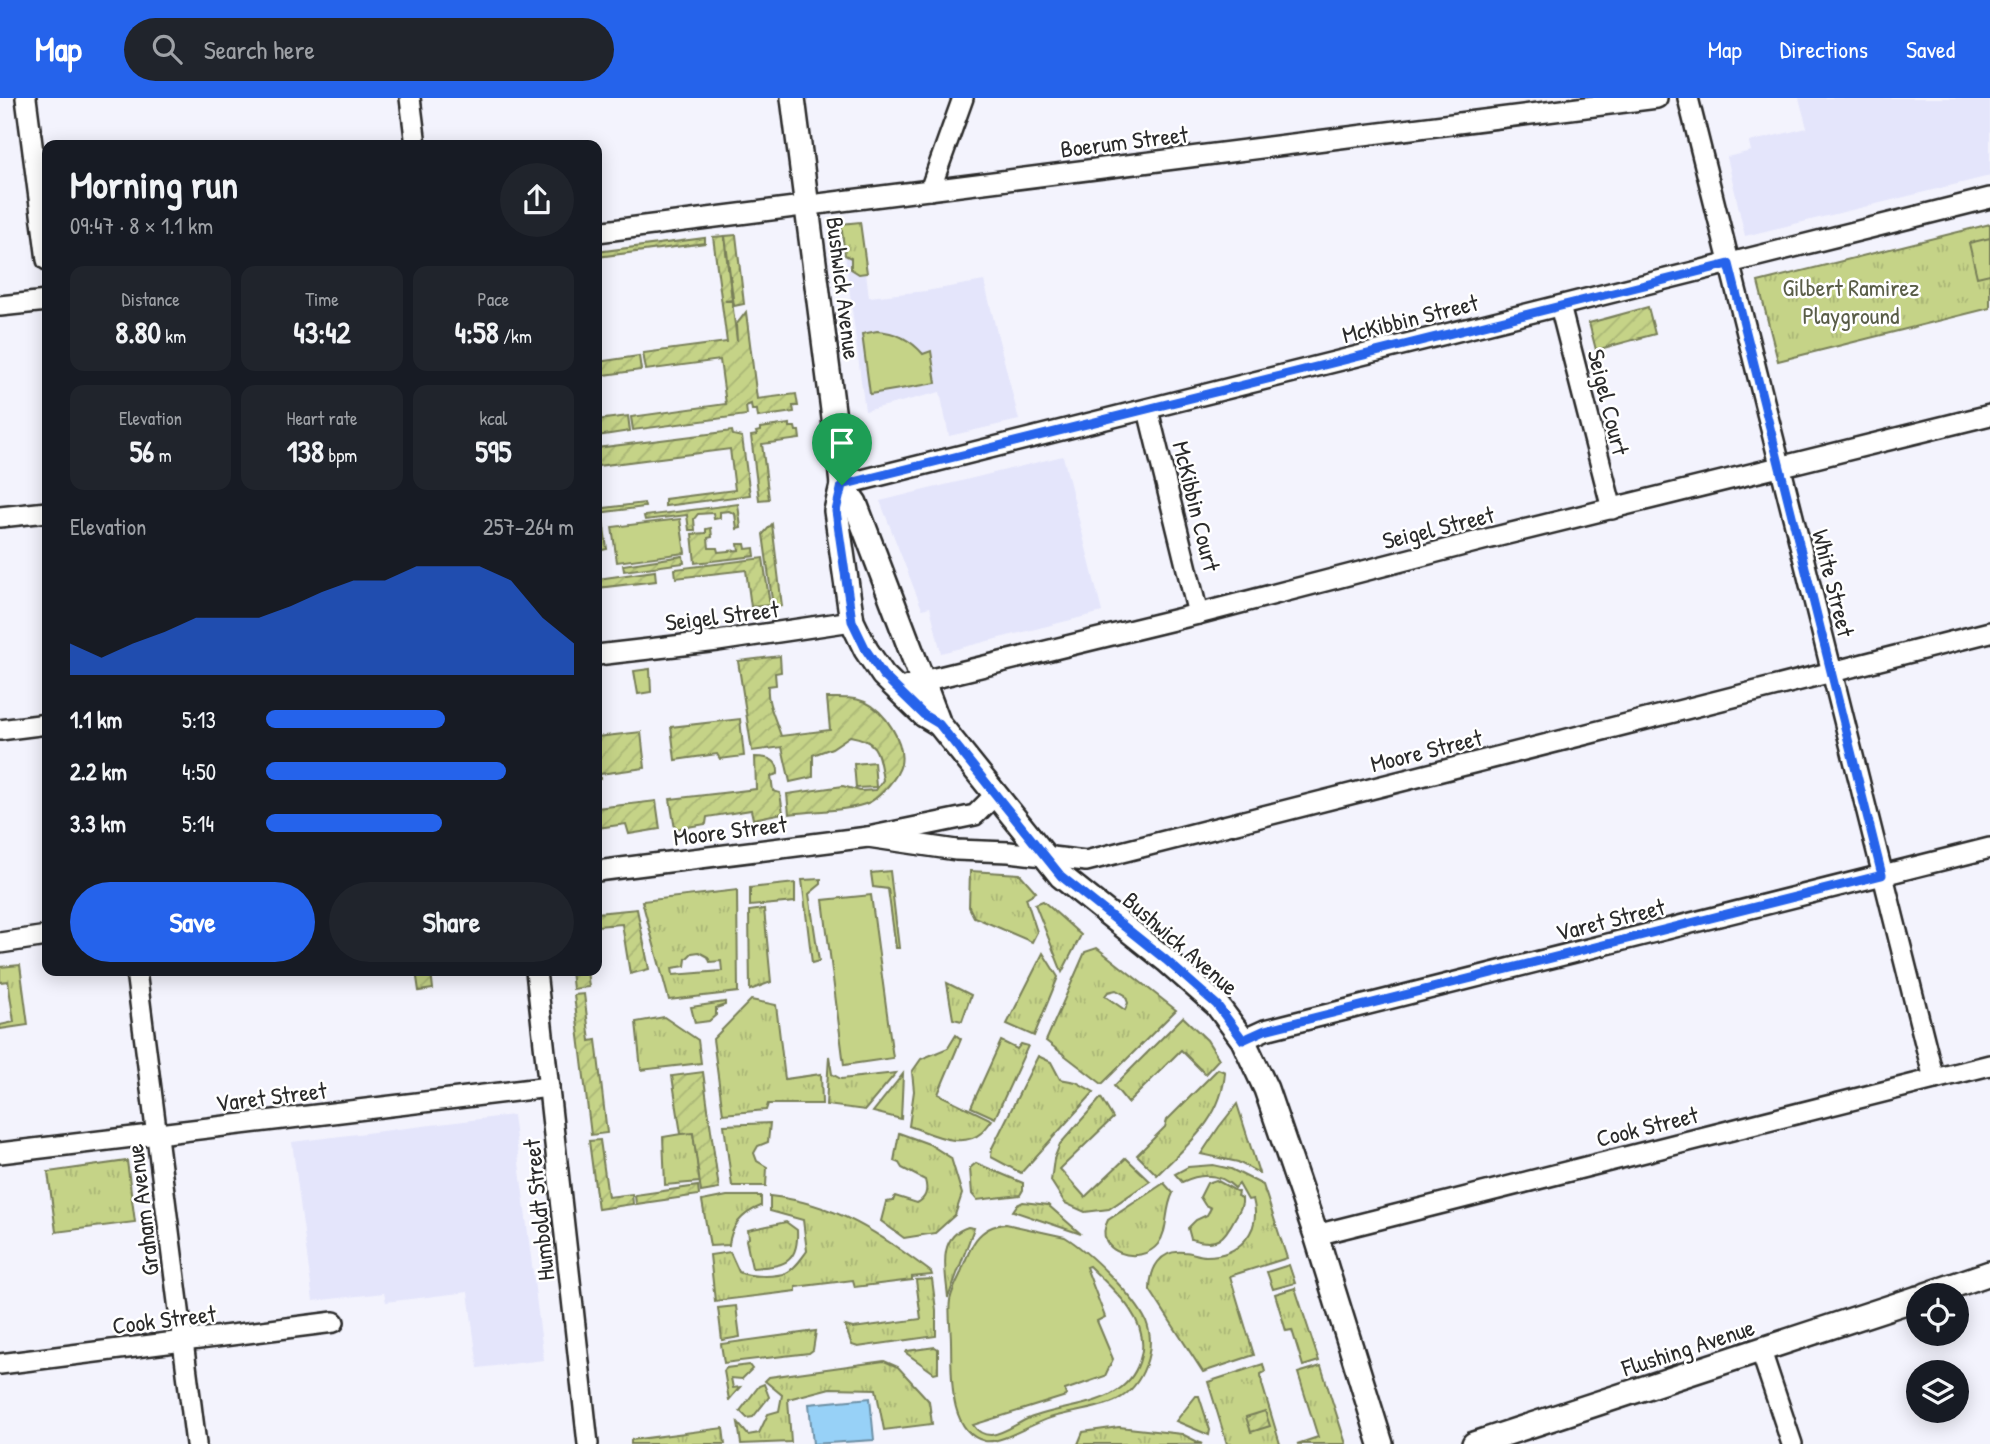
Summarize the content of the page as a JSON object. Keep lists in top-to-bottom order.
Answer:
{
  "streets": {
    "main road": ["Bushwick Avenue", "Flushing Avenue"],
    "street": [
      "Boerum Street",
      "McKibbin Street",
      "Seigel Court",
      "McKibbin Court",
      "Seigel Street",
      "White Street",
      "Moore Street",
      "Varet Street",
      "Cook Street",
      "Graham Avenue",
      "Humboldt Street"
    ]
  },
  "crossings": [
    ["Boerum Street", "Bushwick Avenue"],
    ["Bushwick Avenue", "McKibbin Street"],
    ["Bushwick Avenue", "Seigel Street"],
    ["Bushwick Avenue", "Moore Street"],
    ["Bushwick Avenue", "Varet Street"],
    ["Bushwick Avenue", "Cook Street"],
    ["McKibbin Street", "Seigel Court"],
    ["McKibbin Street", "McKibbin Court"],
    ["McKibbin Street", "White Street"],
    ["Seigel Court", "Seigel Street"],
    ["McKibbin Court", "Seigel Street"],
    ["Seigel Street", "White Street"],
    ["White Street", "Moore Street"],
    ["White Street", "Varet Street"],
    ["White Street", "Cook Street"],
    ["Varet Street", "Graham Avenue"],
    ["Varet Street", "Humboldt Street"],
    ["Cook Street", "Graham Avenue"]
  ],
  "parks": ["Gilbert Ramirez Playground"],
  "page": {
    "header": "Map",
    "search": "Search here",
    "nav": ["Map", "Directions", "Saved"],
    "heading": ["Morning run", "09:47 · 8 × 1.1 km"],
    "stats": [
      ["Distance", "8.80 km"],
      ["Time", "43:42"],
      ["Pace", "4:58 /km"],
      ["Elevation", "56 m"],
      ["Heart rate", "138 bpm"],
      ["kcal", "595"]
    ],
    "chart": ["Elevation", "257–264 m"],
    "list": [
      {
        "name": "1.1 km",
        "note": "5:13"
      },
      {
        "name": "2.2 km",
        "note": "4:50"
      },
      {
        "name": "3.3 km",
        "note": "5:14"
      }
    ],
    "buttons": ["Save", "Share"]
  }
}
